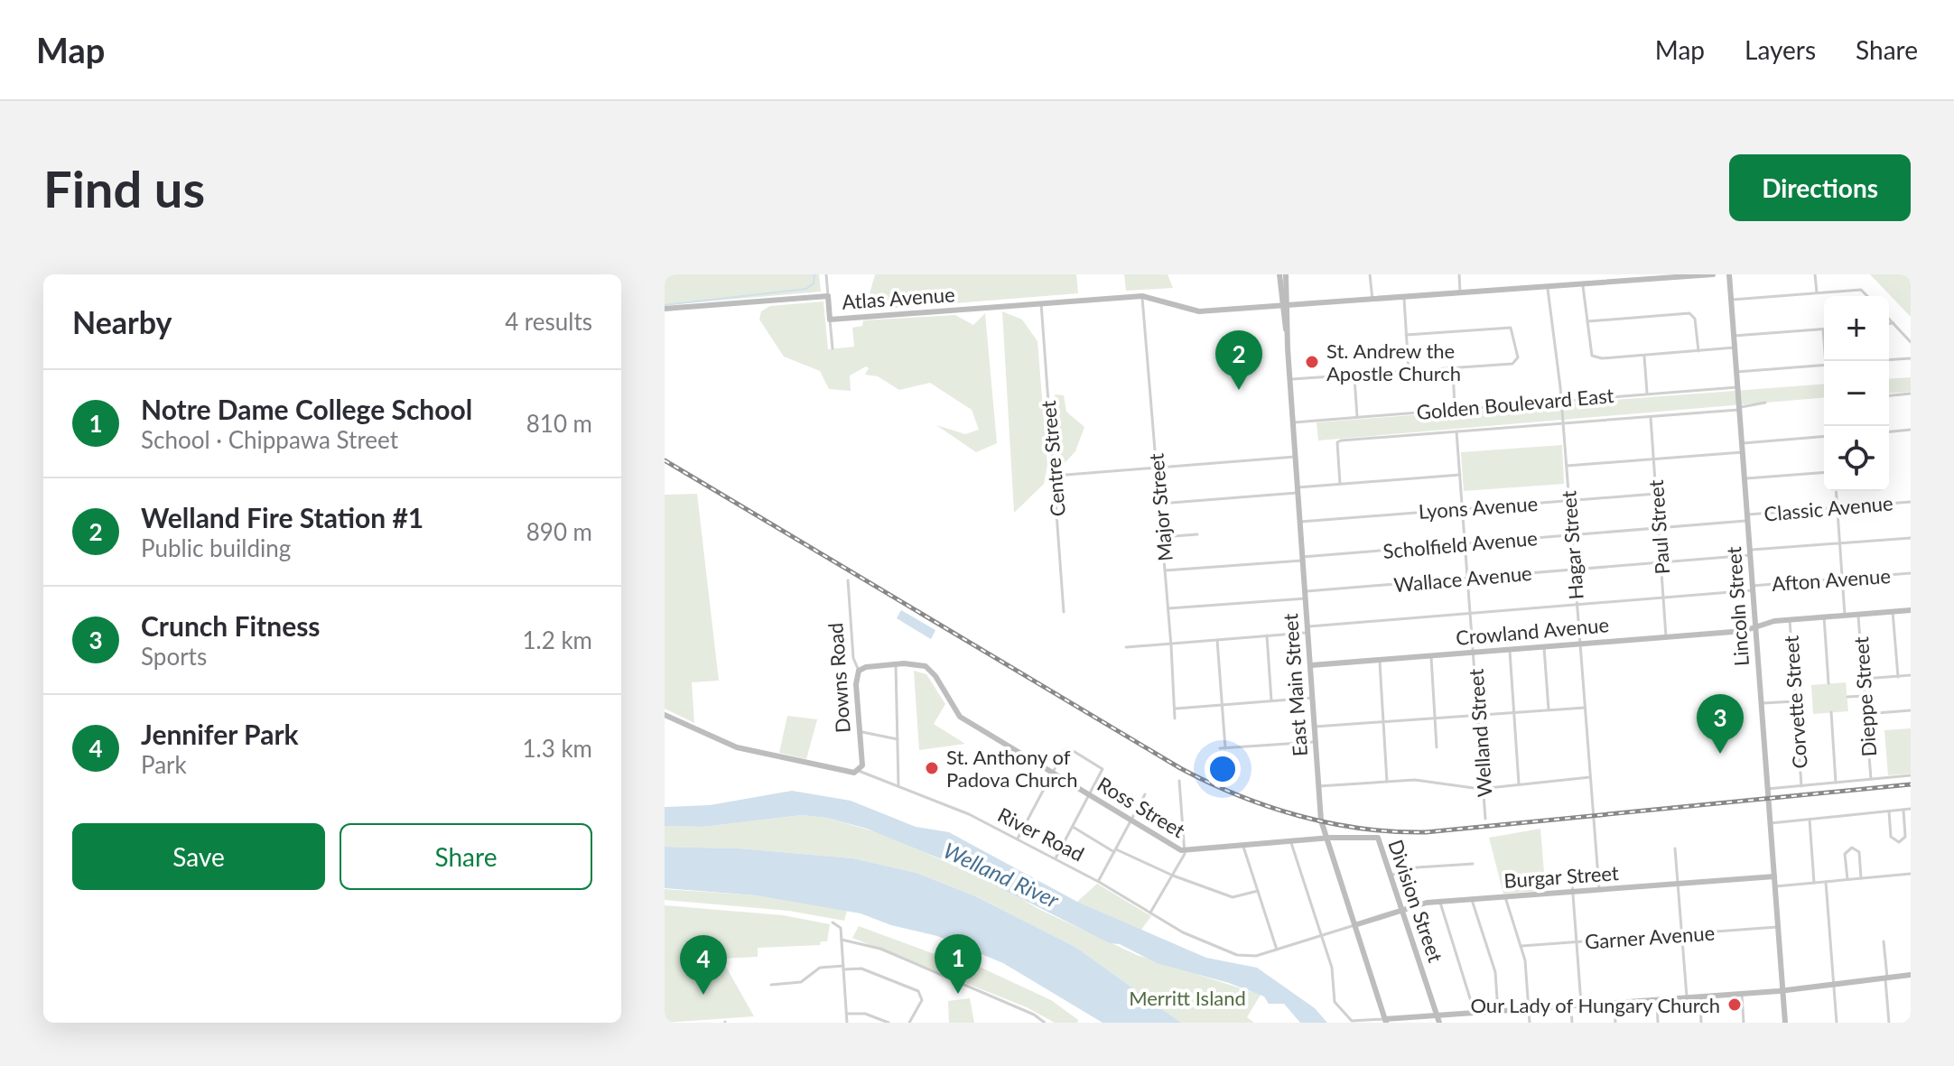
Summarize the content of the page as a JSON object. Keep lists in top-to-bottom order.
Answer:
{
  "streets": {
    "street": [
      "Atlas Avenue",
      "Golden Boulevard East",
      "Centre Street",
      "Major Street",
      "Lyons Avenue",
      "Classic Avenue",
      "Paul Street",
      "Scholfield Avenue",
      "Hagar Street",
      "Wallace Avenue",
      "Afton Avenue",
      "Lincoln Street",
      "Crowland Avenue",
      "Downs Road",
      "East Main Street",
      "Dieppe Street",
      "Corvette Street",
      "Welland Street",
      "Ross Street",
      "River Road",
      "Burgar Street",
      "Division Street",
      "Garner Avenue"
    ]
  },
  "crossings": [
    ["Atlas Avenue", "Centre Street"],
    ["Atlas Avenue", "Major Street"],
    ["Atlas Avenue", "Hagar Street"],
    ["Atlas Avenue", "East Main Street"],
    ["Golden Boulevard East", "Hagar Street"],
    ["Golden Boulevard East", "Lincoln Street"],
    ["Golden Boulevard East", "East Main Street"],
    ["Major Street", "Scholfield Avenue"],
    ["Major Street", "Wallace Avenue"],
    ["Major Street", "Afton Avenue"],
    ["Lyons Avenue", "Paul Street"],
    ["Lyons Avenue", "Hagar Street"],
    ["Lyons Avenue", "East Main Street"],
    ["Lyons Avenue", "Welland Street"],
    ["Classic Avenue", "Scholfield Avenue"],
    ["Classic Avenue", "Lincoln Street"],
    ["Paul Street", "Scholfield Avenue"],
    ["Paul Street", "Wallace Avenue"],
    ["Paul Street", "Afton Avenue"],
    ["Paul Street", "Crowland Avenue"],
    ["Scholfield Avenue", "Hagar Street"],
    ["Scholfield Avenue", "Lincoln Street"],
    ["Scholfield Avenue", "East Main Street"],
    ["Scholfield Avenue", "Welland Street"],
    ["Hagar Street", "Wallace Avenue"],
    ["Hagar Street", "Afton Avenue"],
    ["Hagar Street", "Crowland Avenue"],
    ["Hagar Street", "Burgar Street"],
    ["Wallace Avenue", "Lincoln Street"],
    ["Wallace Avenue", "East Main Street"],
    ["Wallace Avenue", "Welland Street"],
    ["Afton Avenue", "Lincoln Street"],
    ["Afton Avenue", "East Main Street"],
    ["Afton Avenue", "Welland Street"],
    ["Lincoln Street", "Crowland Avenue"],
    ["Lincoln Street", "Burgar Street"],
    ["Lincoln Street", "Garner Avenue"],
    ["Crowland Avenue", "East Main Street"],
    ["Crowland Avenue", "Corvette Street"],
    ["Crowland Avenue", "Welland Street"],
    ["Downs Road", "Ross Street"],
    ["Downs Road", "River Road"],
    ["East Main Street", "Ross Street"],
    ["East Main Street", "River Road"],
    ["East Main Street", "Burgar Street"],
    ["East Main Street", "Division Street"],
    ["Ross Street", "Division Street"],
    ["River Road", "Burgar Street"],
    ["Burgar Street", "Division Street"]
  ],
  "water": ["Welland River"],
  "parks": ["Merritt Island"],
  "places": ["St. Andrew the Apostle Church", "St. Anthony of Padova Church", "Our Lady of Hungary Church"],
  "page": {
    "header": "Map",
    "nav": ["Map", "Layers", "Share"],
    "buttons": [
      "Directions",
      ["Save", "Share"]
    ],
    "title": "Find us",
    "heading": ["Nearby", "4 results"],
    "map_buttons": ["+", "−"],
    "pins": [
      "2",
      "3",
      "1",
      "4"
    ],
    "list": [
      {
        "mark": "1",
        "name": "Notre Dame College School",
        "note": "School · Chippawa Street",
        "value": "810 m"
      },
      {
        "mark": "2",
        "name": "Welland Fire Station #1",
        "note": "Public building",
        "value": "890 m"
      },
      {
        "mark": "3",
        "name": "Crunch Fitness",
        "note": "Sports",
        "value": "1.2 km"
      },
      {
        "mark": "4",
        "name": "Jennifer Park",
        "note": "Park",
        "value": "1.3 km"
      }
    ]
  }
}
